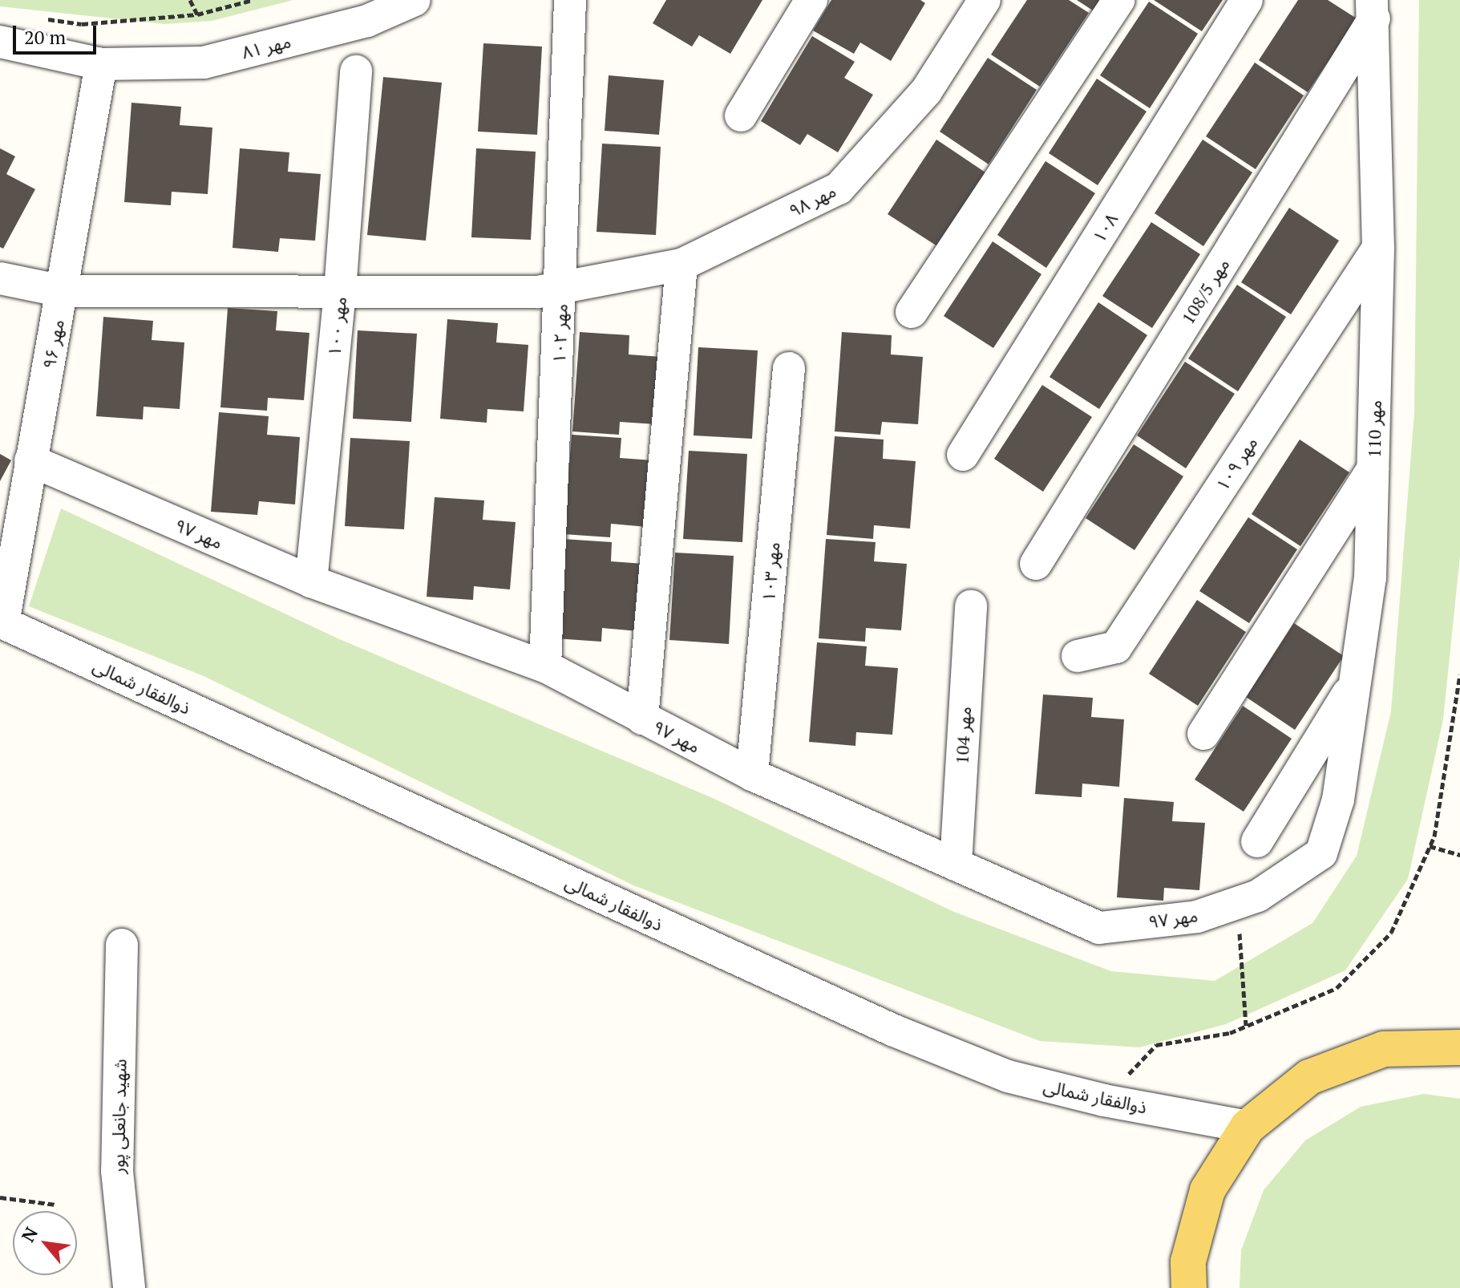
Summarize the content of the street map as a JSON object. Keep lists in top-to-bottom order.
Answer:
{
  "streets": {
    "street": [
      "مهر ۸۱",
      "مهر ۹۸",
      "۱۰۸",
      "مهر 108/5",
      "مهر ۱۰۰",
      "مهر ۱۰۲",
      "مهر ۹۶",
      "مهر 110",
      "مهر ۱۰۹",
      "مهر ۹۷",
      "مهر ۱۰۳",
      "ذوالفقار شمالی",
      "مهر 104",
      "شهید جانعلی پور"
    ]
  },
  "crossings": [
    ["مهر ۸۱", "مهر ۹۶"],
    ["مهر ۹۸", "مهر ۱۰۰"],
    ["مهر ۹۸", "مهر ۱۰۲"],
    ["مهر ۹۸", "مهر ۹۶"],
    ["مهر 108/5", "مهر 110"],
    ["مهر ۱۰۰", "مهر ۹۷"],
    ["مهر ۱۰۲", "مهر ۹۷"],
    ["مهر ۹۶", "مهر ۹۷"],
    ["مهر ۹۶", "ذوالفقار شمالی"],
    ["مهر 110", "مهر ۱۰۹"],
    ["مهر 110", "مهر ۹۷"],
    ["مهر ۹۷", "مهر ۱۰۳"],
    ["مهر ۹۷", "مهر 104"]
  ],
  "scale_bar": "20 m",
  "north": "top left"
}
